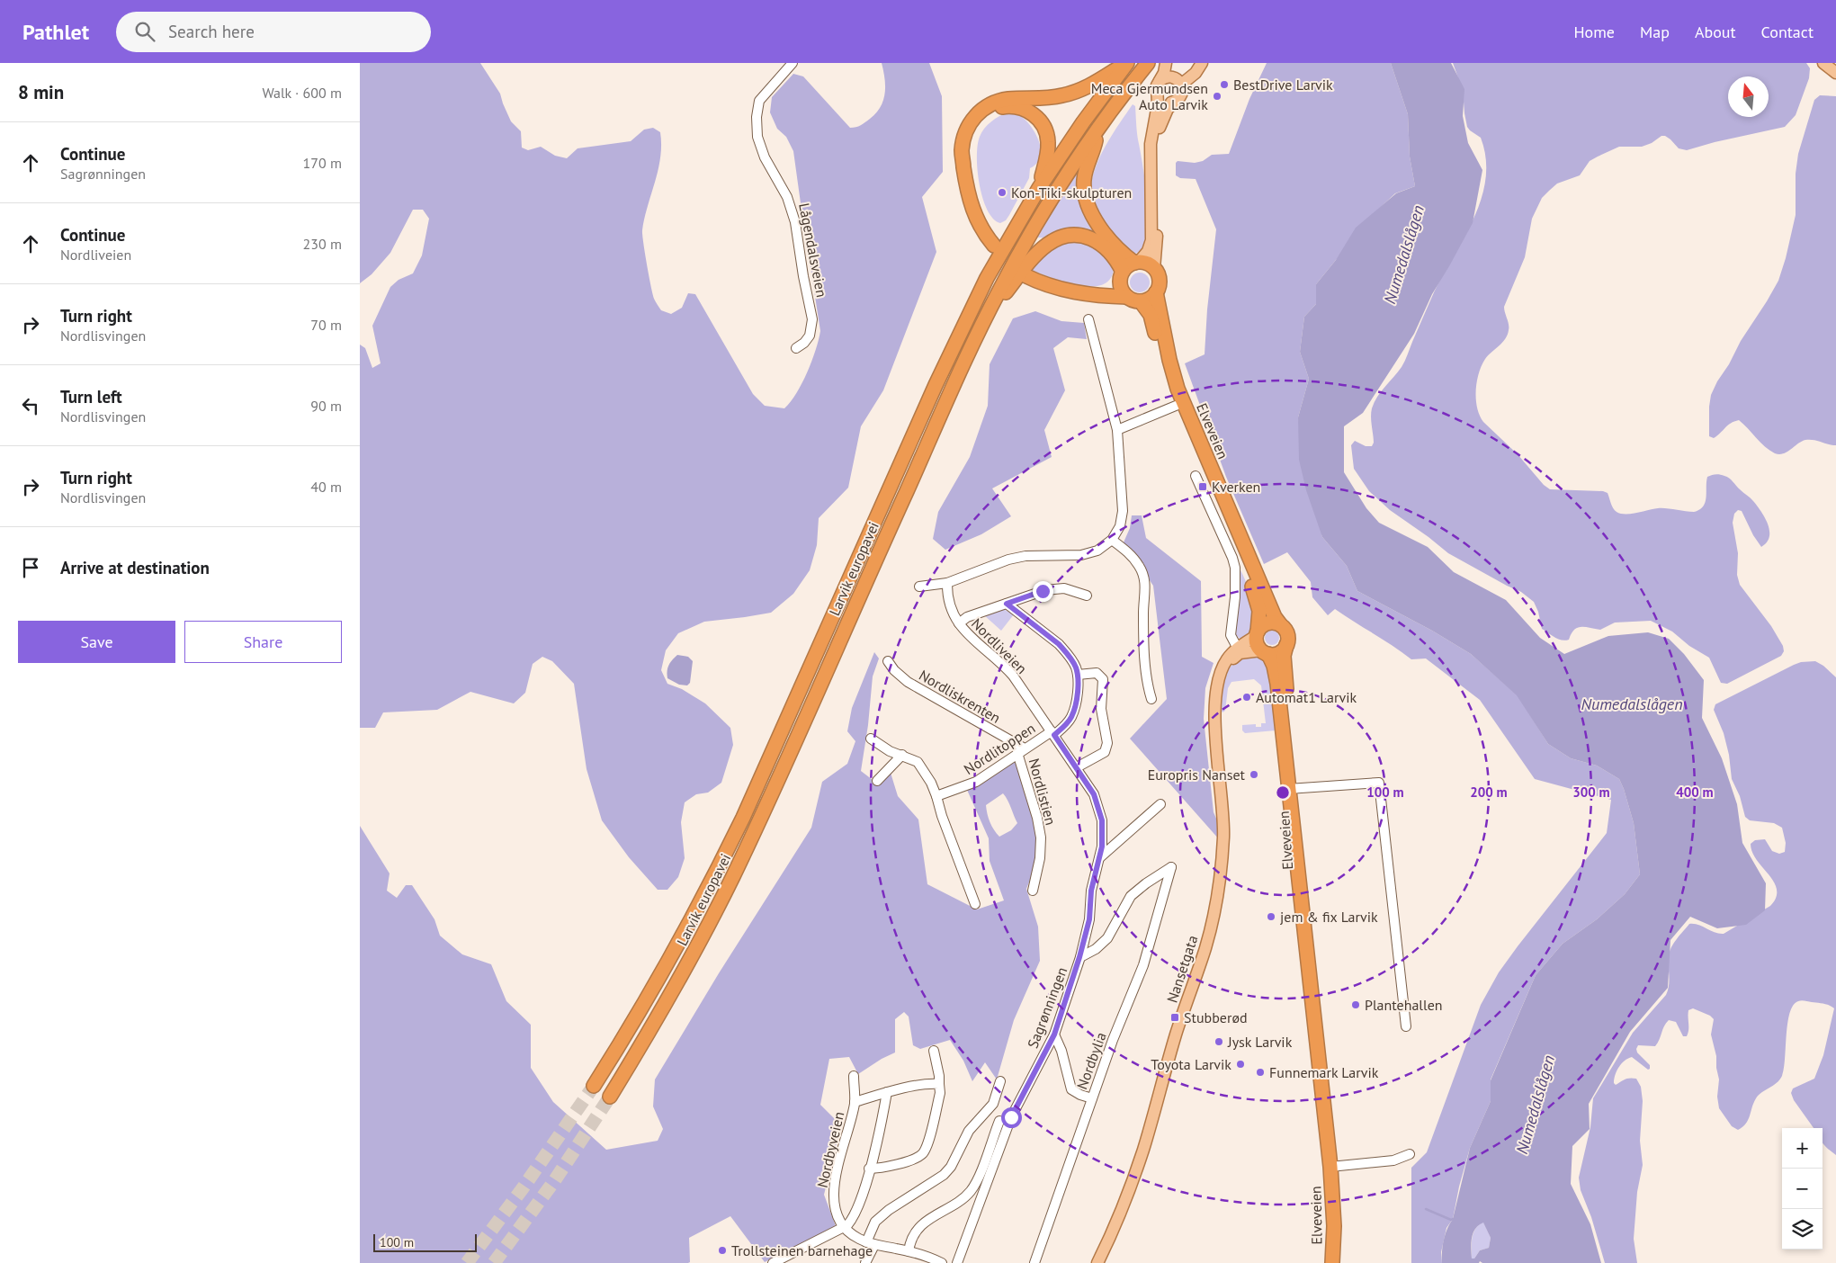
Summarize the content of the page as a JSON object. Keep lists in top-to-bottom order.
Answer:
{
  "streets": {
    "highway": ["Elveveien", "Larvik europavei"],
    "main road": ["Nansetgata"],
    "street": [
      "Lågendalsveien",
      "Nordliveien",
      "Nordliskrenten",
      "Nordlitoppen",
      "Nordlistien",
      "Sagrønningen",
      "Nordbylia",
      "Nordbyveien"
    ]
  },
  "crossings": [
    ["Elveveien", "Nansetgata"],
    ["Nordliveien", "Nordlitoppen"],
    ["Nordliveien", "Sagrønningen"],
    ["Nordliskrenten", "Nordlitoppen"],
    ["Nordliskrenten", "Nordlistien"],
    ["Nordlitoppen", "Nordlistien"],
    ["Sagrønningen", "Nordbylia"]
  ],
  "water": ["Numedalslågen"],
  "places": {
    "other": [
      "BestDrive Larvik",
      "Meca Gjermundsen Auto Larvik",
      "Kon-Tiki-skulpturen",
      "Automat1 Larvik",
      "Europris Nanset",
      "jem & fix Larvik",
      "Plantehallen",
      "Jysk Larvik",
      "Toyota Larvik",
      "Funnemark Larvik",
      "Trollsteinen barnehage"
    ],
    "transit": ["Kverken", "Stubberød"]
  },
  "scale_bar": "100 m",
  "north": "top",
  "page": {
    "header": "Pathlet",
    "search": "Search here",
    "nav": [
      "Home",
      "Map",
      "About",
      "Contact"
    ],
    "heading": ["8 min", "Walk · 600 m"],
    "list": [
      ["Continue", "Sagrønningen", "170 m"],
      ["Continue", "Nordliveien", "230 m"],
      ["Turn right", "Nordlisvingen", "70 m"],
      ["Turn left", "Nordlisvingen", "90 m"],
      ["Turn right", "Nordlisvingen", "40 m"],
      "Arrive at destination"
    ],
    "buttons": ["Save", "Share"],
    "map_buttons": ["+", "−"],
    "scale": "100 m"
  },
  "rings": [
    "100 m",
    "200 m",
    "300 m",
    "400 m"
  ]
}
